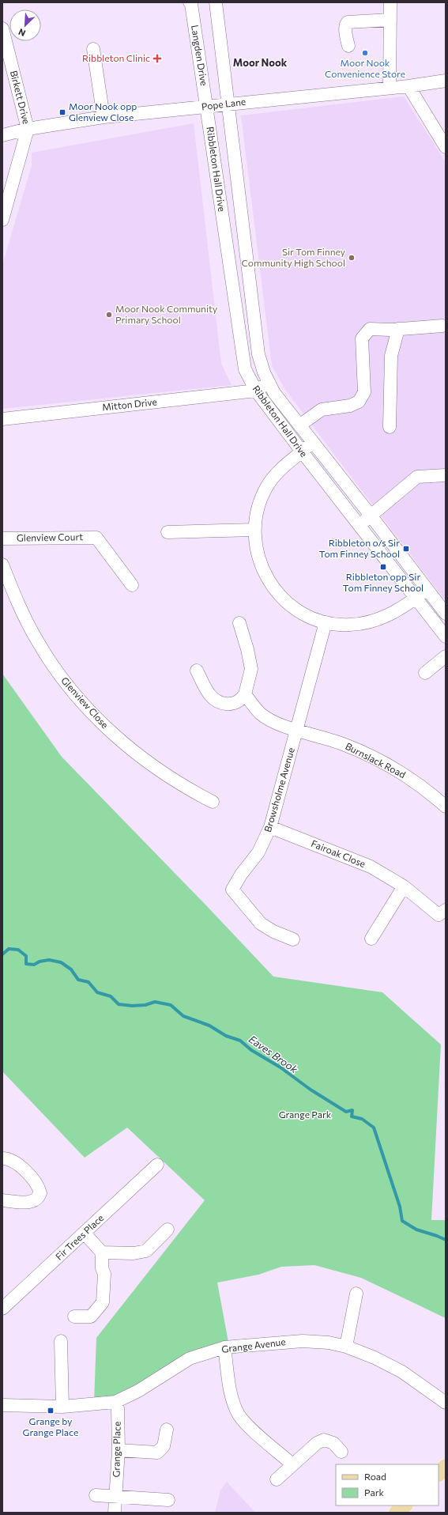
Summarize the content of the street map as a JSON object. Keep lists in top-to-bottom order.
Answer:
{
  "streets": {
    "street": [
      "Langden Drive",
      "Birkett Drive",
      "Pope Lane",
      "Ribbleton Hall Drive",
      "Mitton Drive",
      "Glenview Court",
      "Glenview Close",
      "Burnslack Road",
      "Browsholme Avenue",
      "Fairoak Close",
      "Fir Trees Place",
      "Grange Avenue",
      "Grange Place"
    ]
  },
  "crossings": [
    ["Langden Drive", "Pope Lane"],
    ["Langden Drive", "Ribbleton Hall Drive"],
    ["Birkett Drive", "Pope Lane"],
    ["Pope Lane", "Ribbleton Hall Drive"],
    ["Ribbleton Hall Drive", "Mitton Drive"],
    ["Burnslack Road", "Browsholme Avenue"],
    ["Browsholme Avenue", "Fairoak Close"],
    ["Grange Avenue", "Grange Place"]
  ],
  "districts": ["Moor Nook"],
  "water": ["Eaves Brook"],
  "parks": ["Grange Park"],
  "places": {
    "other": ["Moor Nook Convenience Store", "Sir Tom Finney Community High School", "Moor Nook Community Primary School"],
    "health": ["Ribbleton Clinic"],
    "transit": [
      "Moor Nook opp Glenview Close",
      "Ribbleton o/s Sir Tom Finney School",
      "Ribbleton opp Sir Tom Finney School",
      "Grange by Grange Place"
    ]
  },
  "legend": ["Road", "Park"],
  "north": "bottom left"
}
